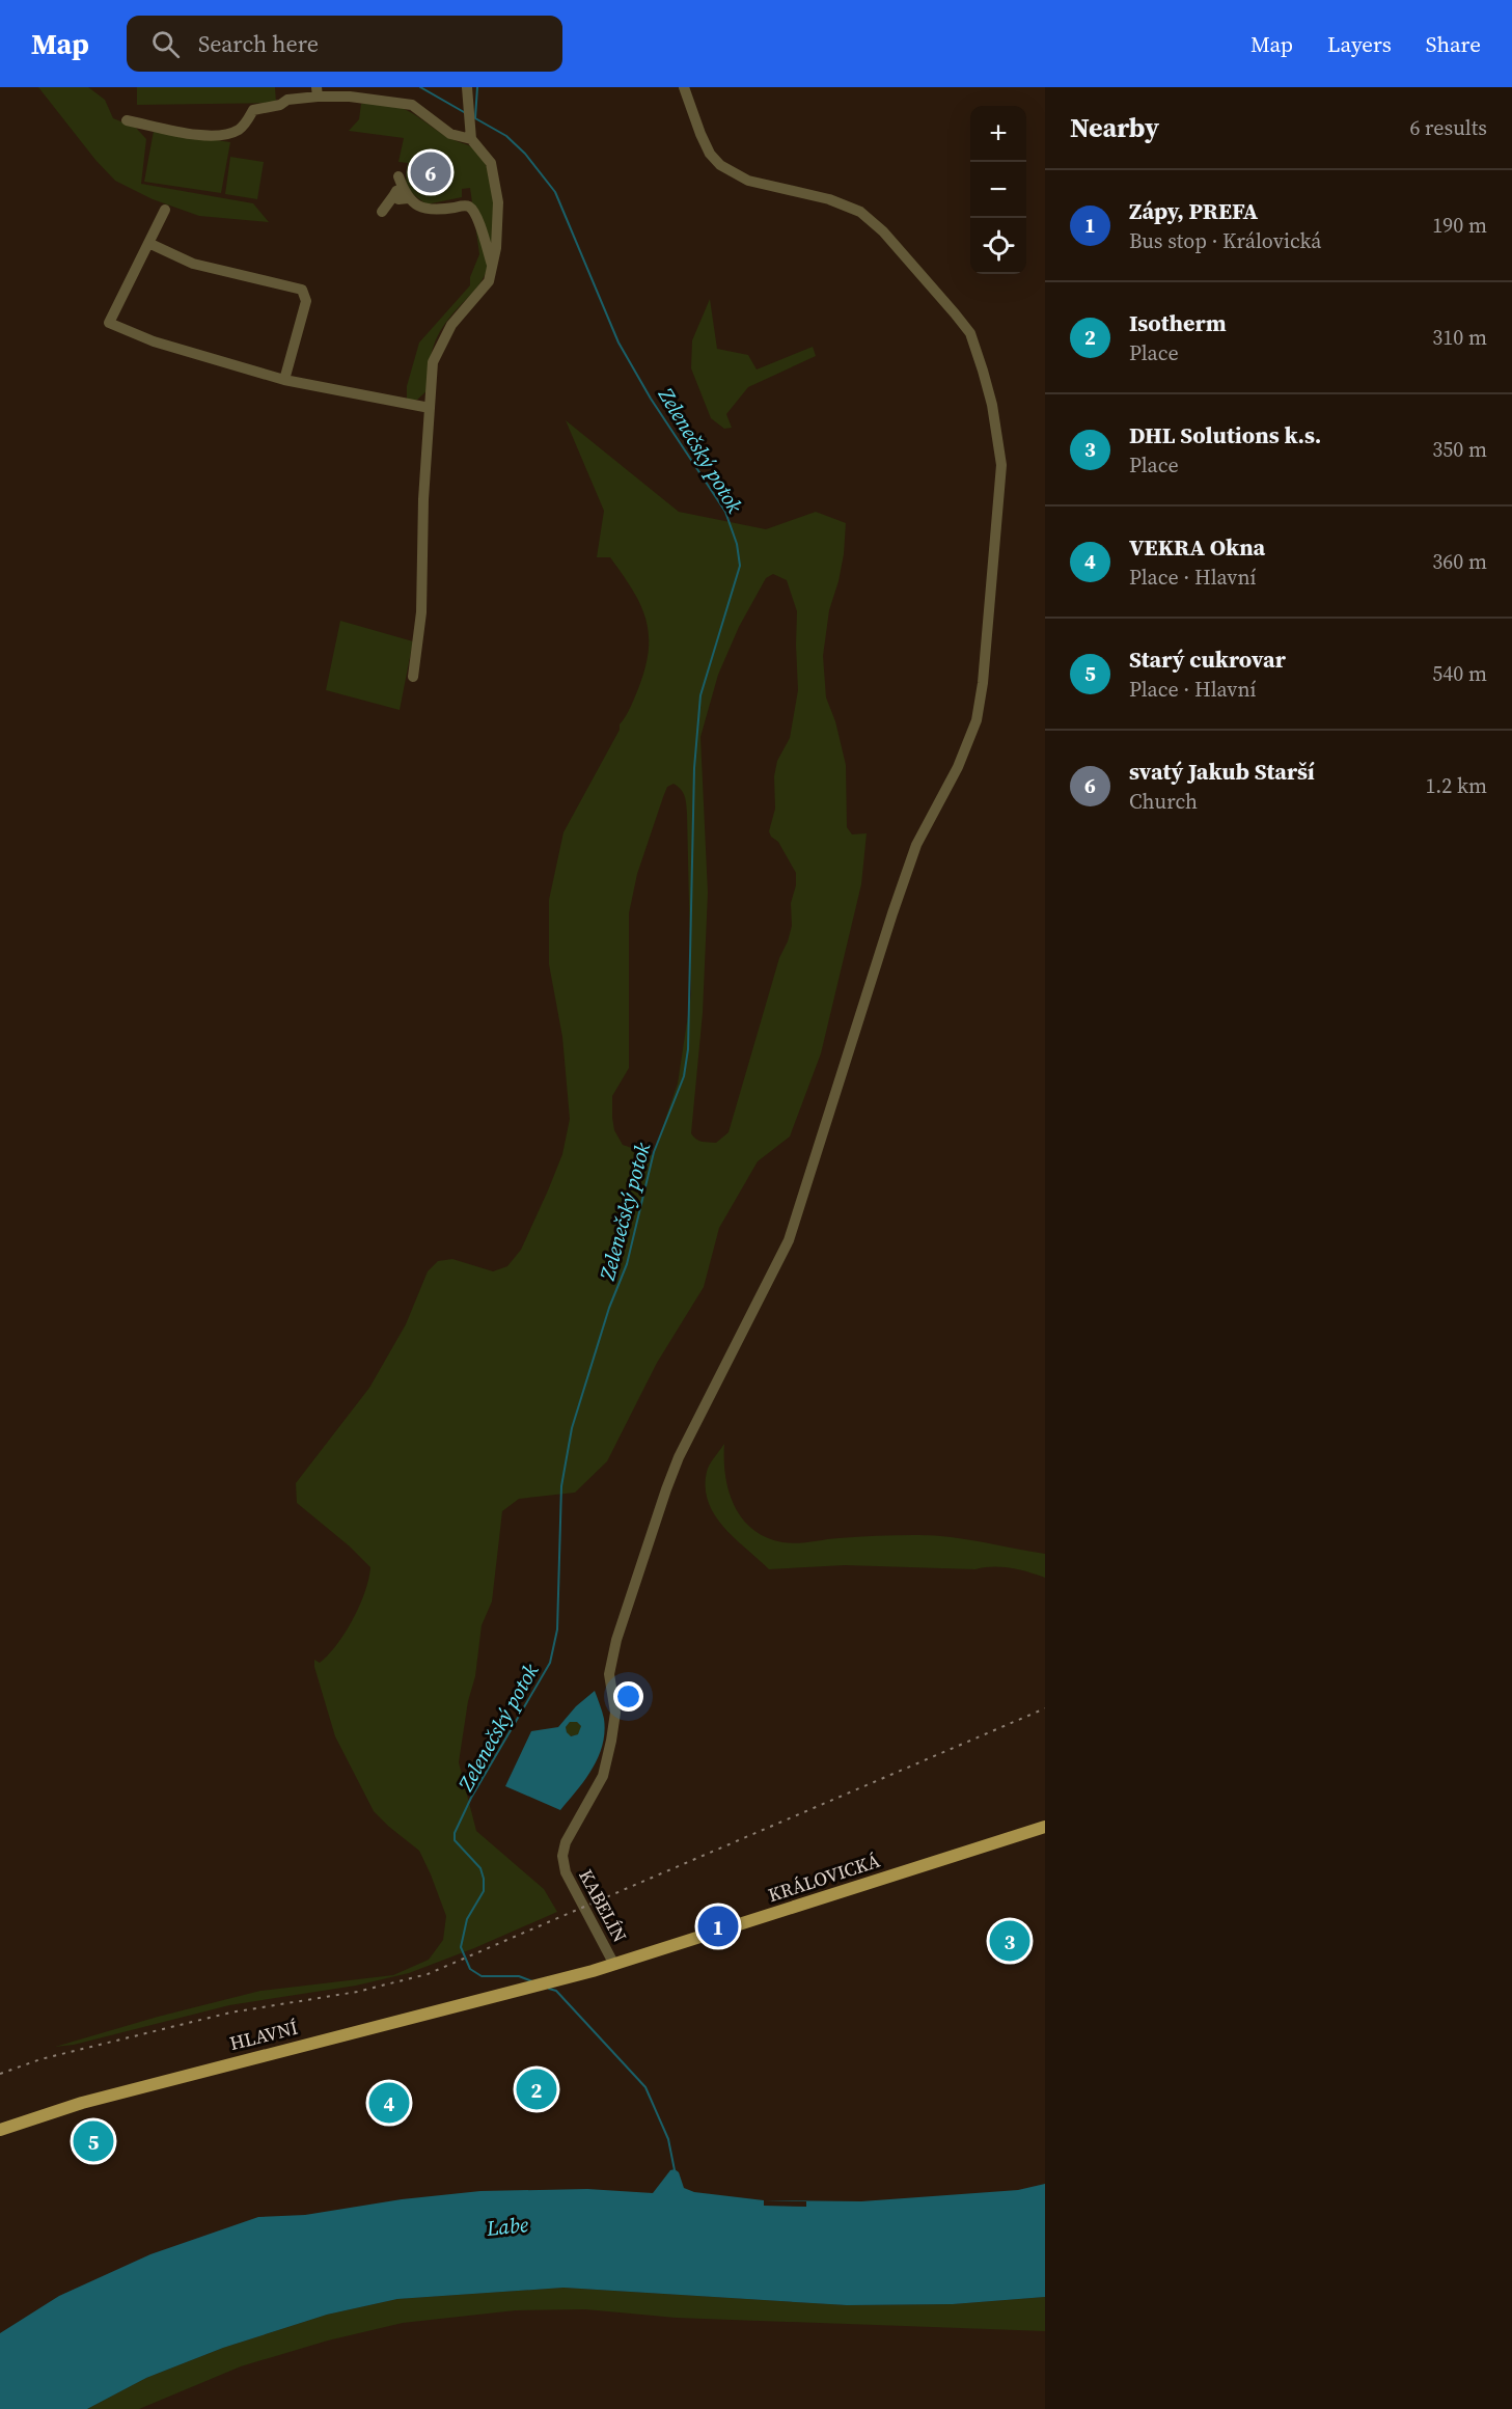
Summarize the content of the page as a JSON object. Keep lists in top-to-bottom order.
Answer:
{
  "streets": {
    "main road": ["KRÁLOVICKÁ", "HLAVNÍ"],
    "street": ["KABELÍN"]
  },
  "crossings": [
    ["KRÁLOVICKÁ", "KABELÍN"],
    ["KRÁLOVICKÁ", "HLAVNÍ"]
  ],
  "water": ["Zelenečský potok", "Labe"],
  "page": {
    "header": "Map",
    "search": "Search here",
    "nav": ["Map", "Layers", "Share"],
    "heading": ["Nearby", "6 results"],
    "map_buttons": ["+", "−"],
    "pins": [
      "6",
      "1",
      "3",
      "2",
      "4",
      "5"
    ],
    "list": [
      {
        "mark": "1",
        "name": "Zápy, PREFA",
        "note": "Bus stop · Královická",
        "value": "190 m"
      },
      {
        "mark": "2",
        "name": "Isotherm",
        "note": "Place",
        "value": "310 m"
      },
      {
        "mark": "3",
        "name": "DHL Solutions k.s.",
        "note": "Place",
        "value": "350 m"
      },
      {
        "mark": "4",
        "name": "VEKRA Okna",
        "note": "Place · Hlavní",
        "value": "360 m"
      },
      {
        "mark": "5",
        "name": "Starý cukrovar",
        "note": "Place · Hlavní",
        "value": "540 m"
      },
      {
        "mark": "6",
        "name": "svatý Jakub Starší",
        "note": "Church",
        "value": "1.2 km"
      }
    ]
  }
}
